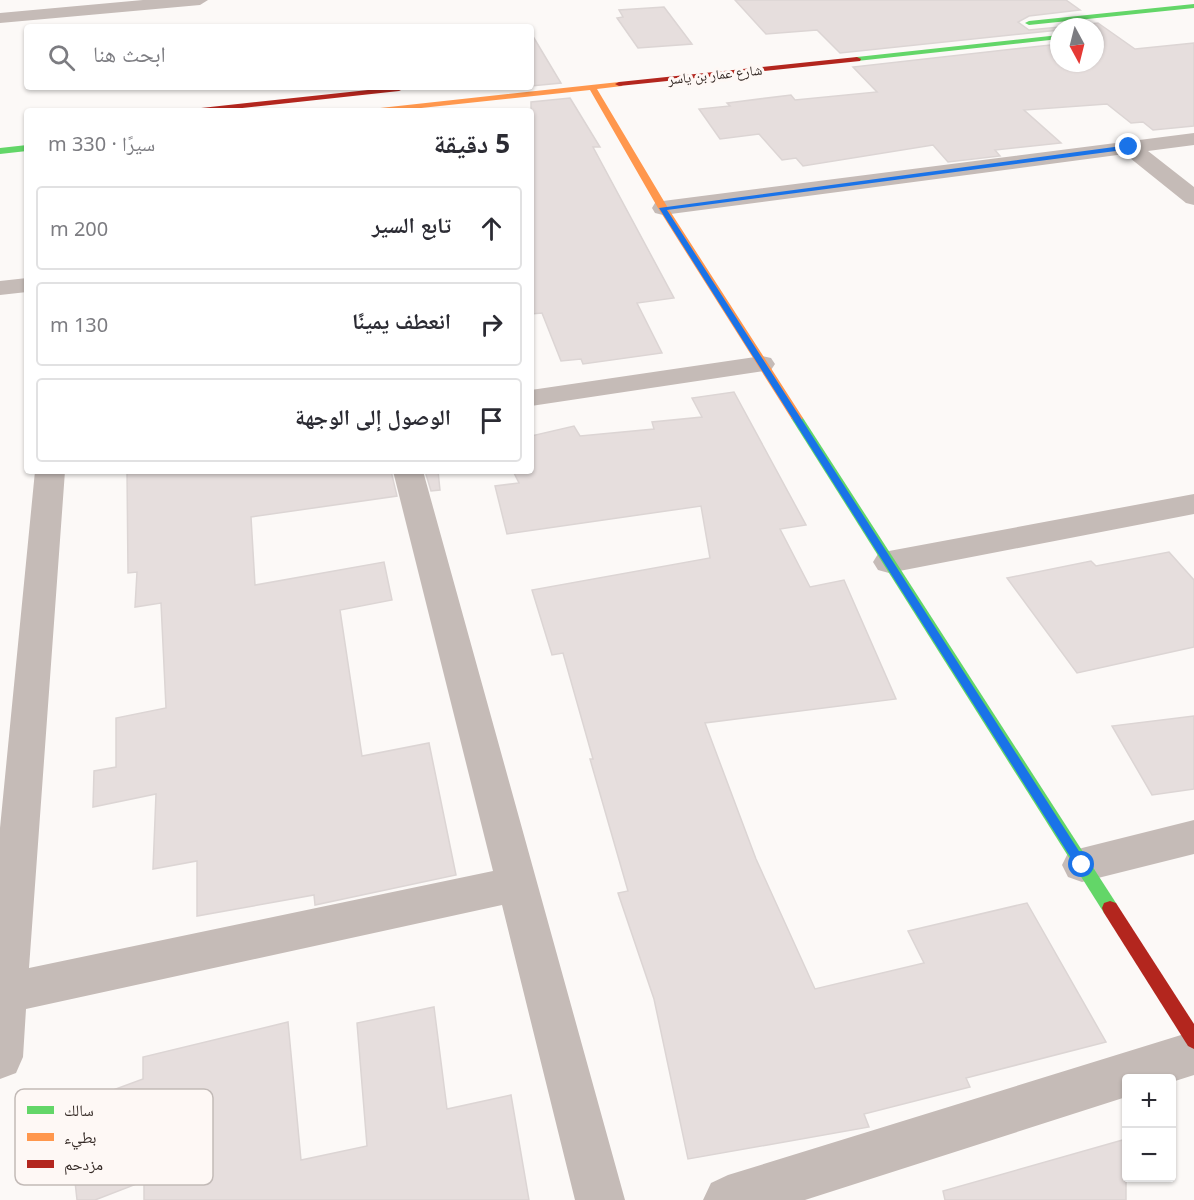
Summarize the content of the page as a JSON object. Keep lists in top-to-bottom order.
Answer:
{
  "streets": {
    "street": ["شارع عمار بن ياسر"]
  },
  "legend": ["سالك", "بطيء", "مزدحم"],
  "north": "bottom",
  "page": {
    "search": "ابحث هنا",
    "heading": ["5 دقيقة", "سيرًا · 330 m"],
    "list": [
      ["تابع السير", "200 m"],
      ["انعطف يمينًا", "130 m"],
      "الوصول إلى الوجهة"
    ],
    "map_buttons": ["+", "−"]
  }
}
